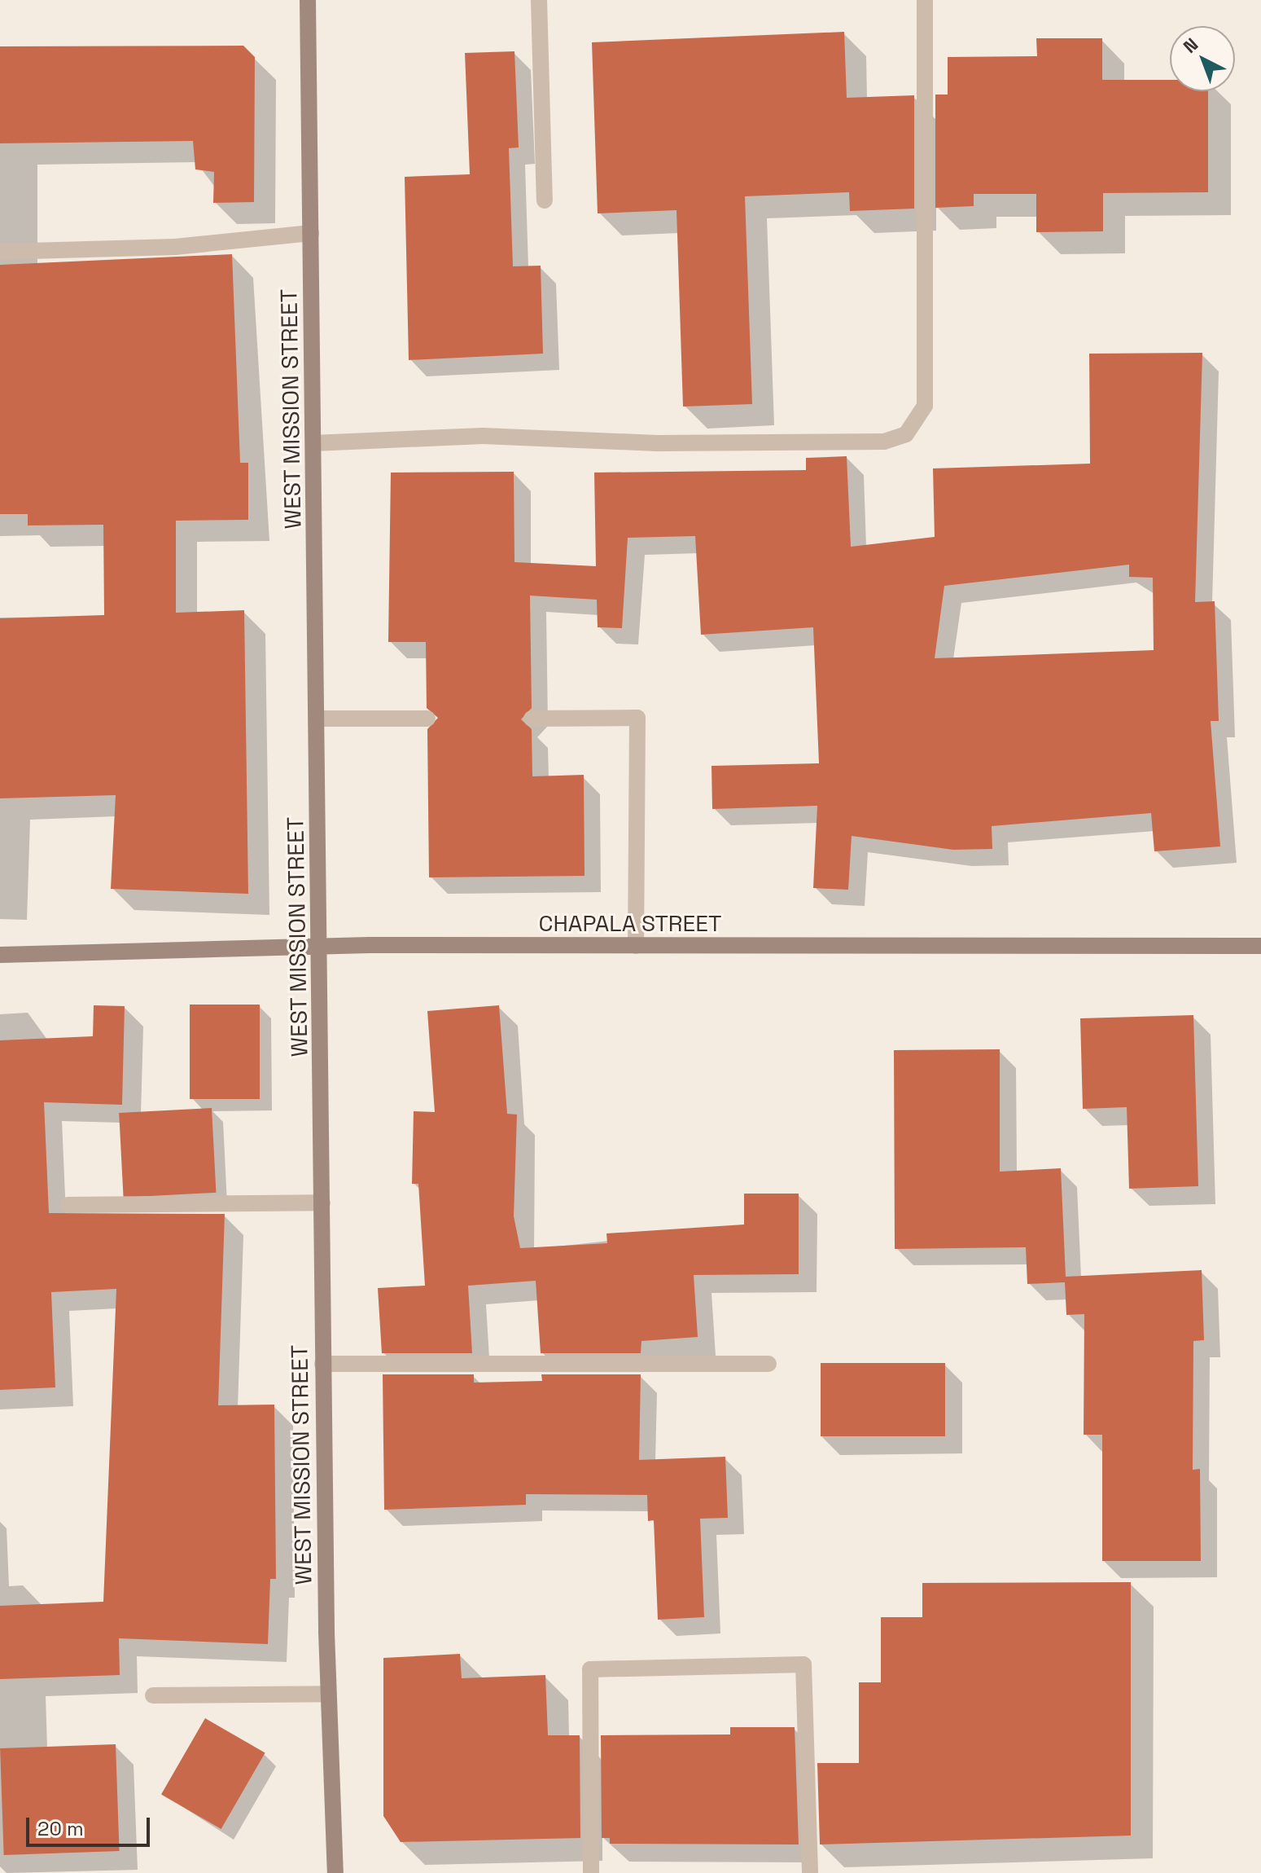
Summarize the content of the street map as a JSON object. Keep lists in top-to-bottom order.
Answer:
{
  "streets": {
    "main road": ["WEST MISSION STREET", "CHAPALA STREET"]
  },
  "crossings": [
    ["WEST MISSION STREET", "CHAPALA STREET"]
  ],
  "scale_bar": "20 m",
  "north": "top left"
}
